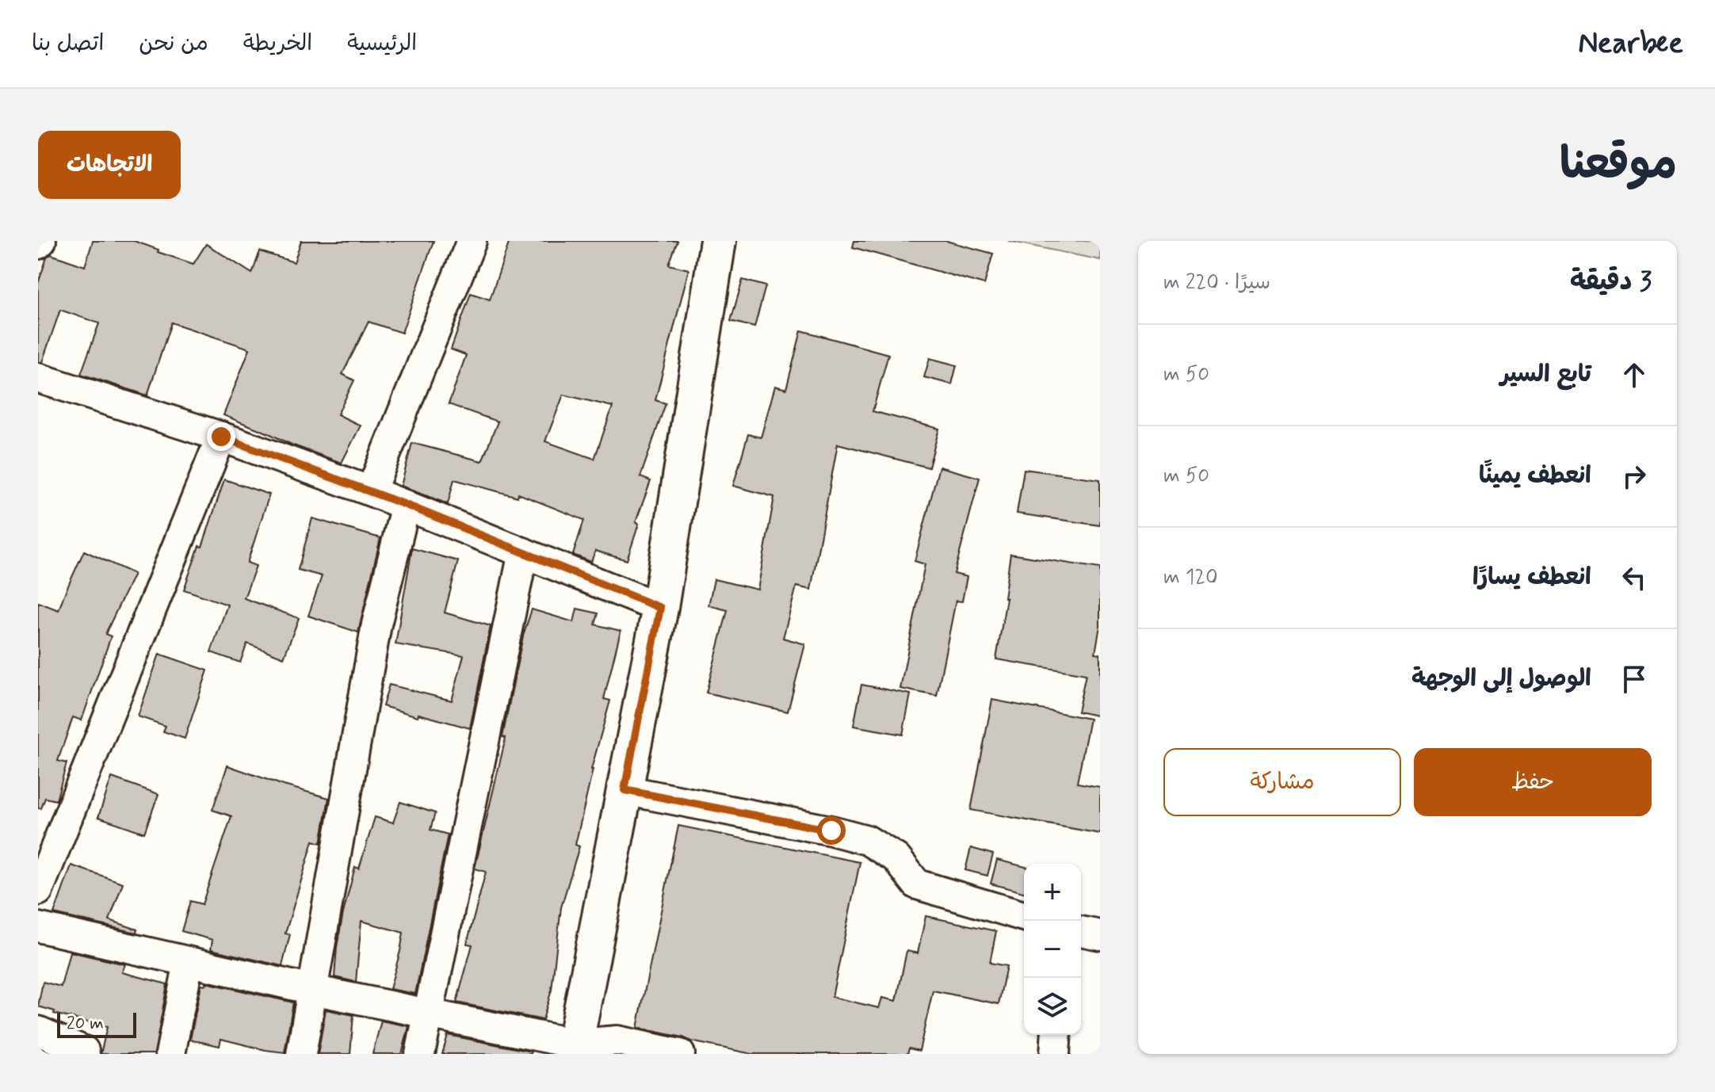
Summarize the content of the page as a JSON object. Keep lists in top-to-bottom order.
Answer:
{
  "scale_bar": "20 m",
  "page": {
    "header": "Nearbee",
    "nav": [
      "الرئيسية",
      "الخريطة",
      "من نحن",
      "اتصل بنا"
    ],
    "title": "موقعنا",
    "buttons": [
      "الاتجاهات",
      ["حفظ", "مشاركة"]
    ],
    "heading": ["3 دقيقة", "سيرًا · 220 m"],
    "list": [
      ["تابع السير", "50 m"],
      ["انعطف يمينًا", "50 m"],
      ["انعطف يسارًا", "120 m"],
      "الوصول إلى الوجهة"
    ],
    "map_buttons": ["+", "−"],
    "scale": "20 m"
  }
}
